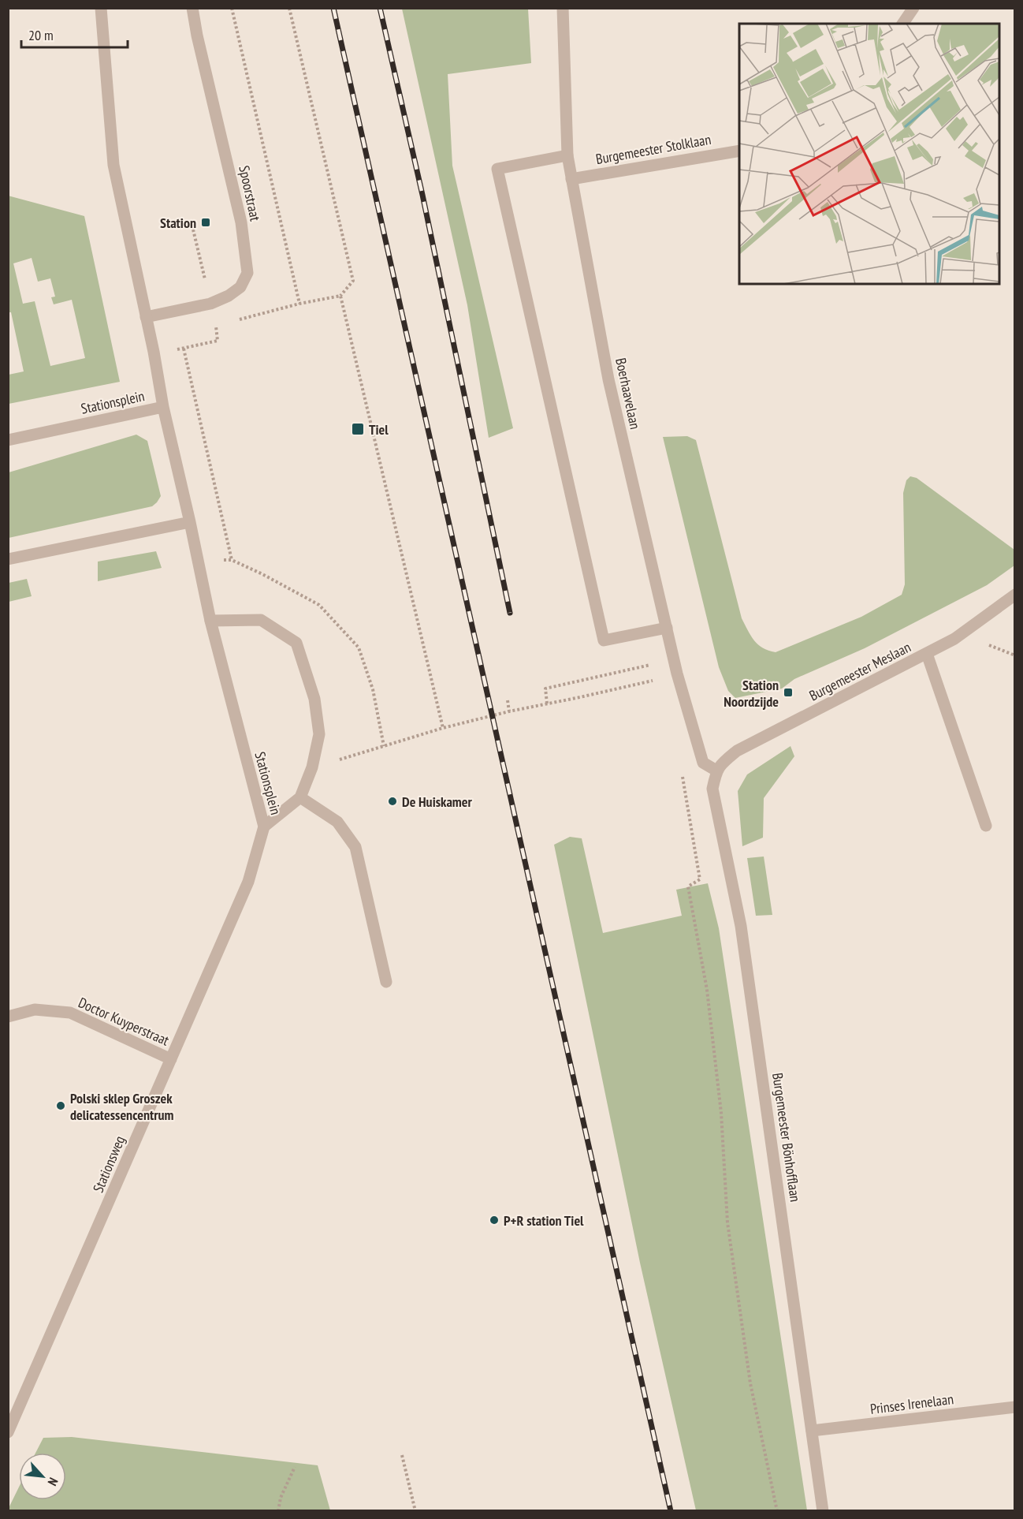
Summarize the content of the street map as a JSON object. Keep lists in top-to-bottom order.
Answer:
{
  "streets": {
    "street": [
      "Burgemeester Stolklaan",
      "Spoorstraat",
      "Boerhaavelaan",
      "Stationsplein",
      "Burgemeester Meslaan",
      "Doctor Kuyperstraat",
      "Burgemeester Bönhofflaan",
      "Stationsweg",
      "Prinses Irenelaan"
    ]
  },
  "crossings": [
    ["Burgemeester Stolklaan", "Boerhaavelaan"],
    ["Boerhaavelaan", "Burgemeester Meslaan"],
    ["Boerhaavelaan", "Burgemeester Bönhofflaan"],
    ["Stationsplein", "Stationsweg"],
    ["Burgemeester Meslaan", "Burgemeester Bönhofflaan"],
    ["Doctor Kuyperstraat", "Stationsweg"],
    ["Burgemeester Bönhofflaan", "Prinses Irenelaan"]
  ],
  "places": {
    "transit": ["Station", "Tiel", "Station Noordzijde"],
    "other": ["De Huiskamer", "Polski sklep Groszek delicatessencentrum", "P+R station Tiel"]
  },
  "scale_bar": "20 m",
  "north": "bottom right"
}
